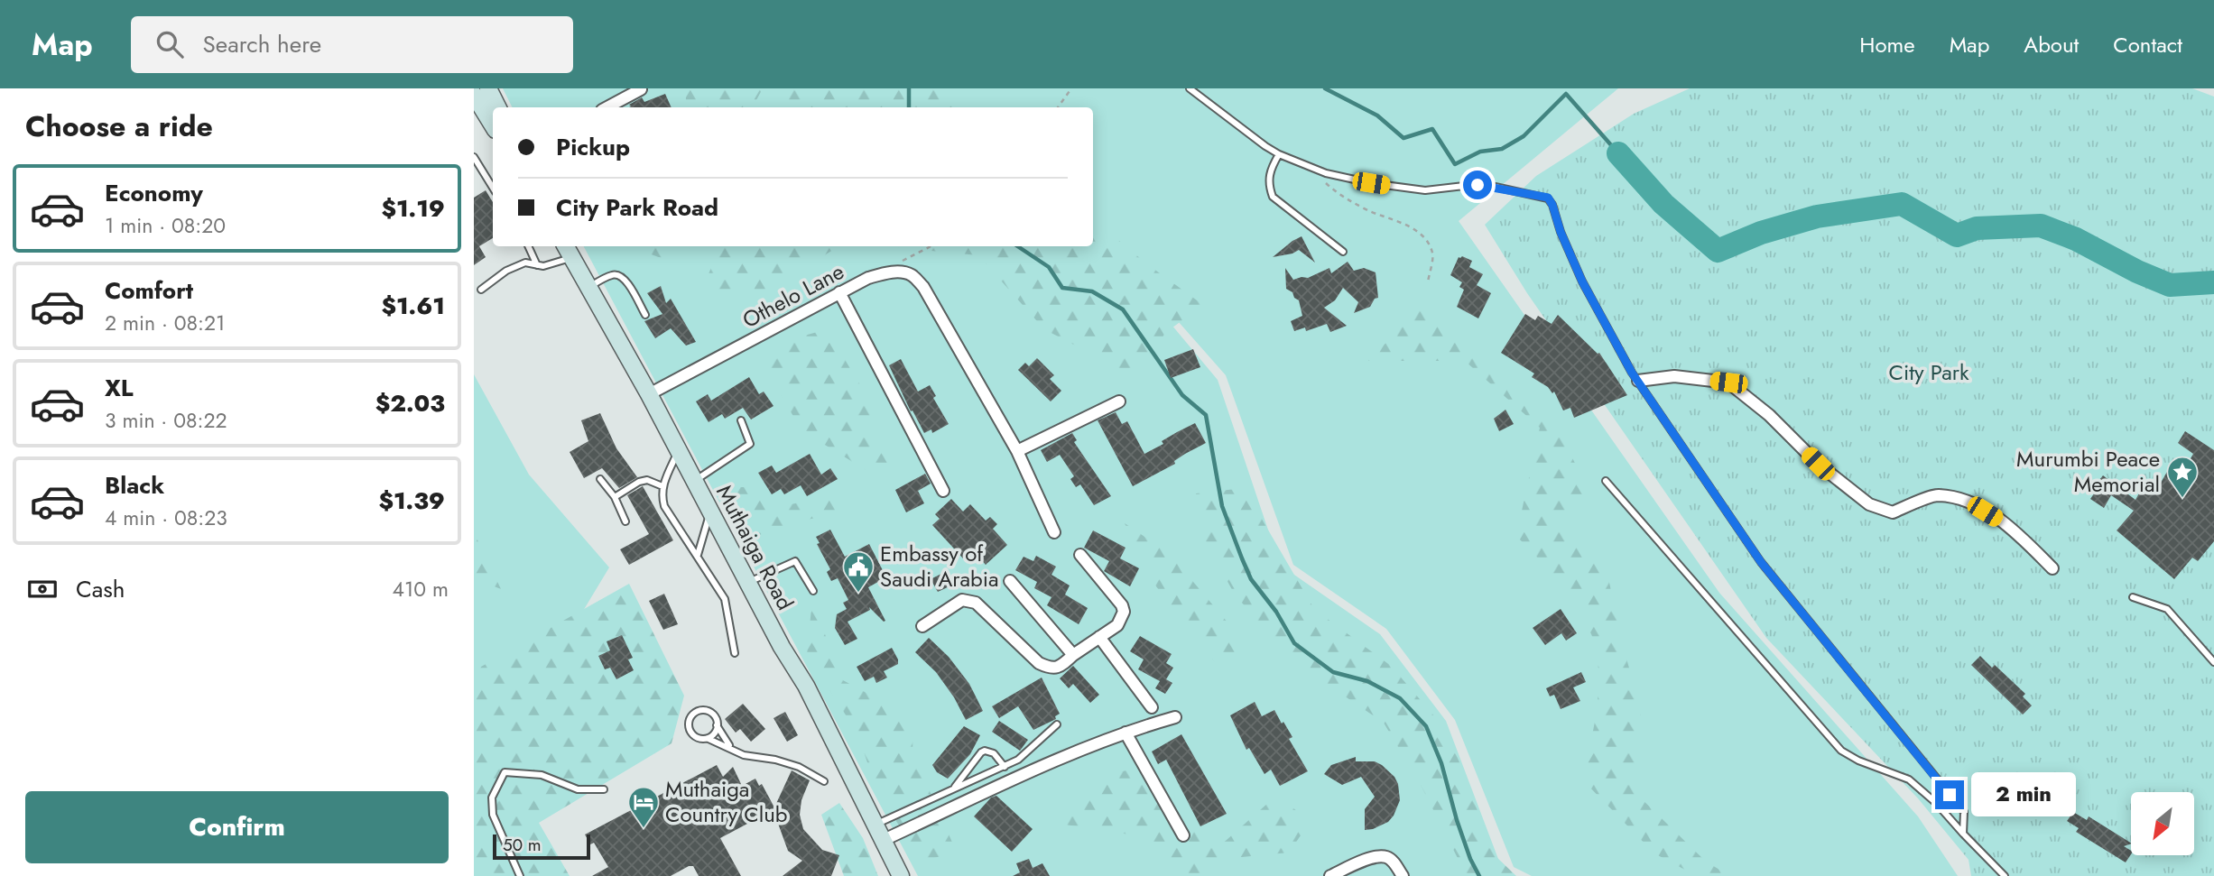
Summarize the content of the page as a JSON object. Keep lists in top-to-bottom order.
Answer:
{
  "streets": {
    "main road": ["Muthaiga Road"],
    "street": ["Othelo Lane"]
  },
  "crossings": [
    ["Othelo Lane", "Muthaiga Road"]
  ],
  "parks": ["City Park"],
  "places": {
    "place": ["Murumbi Peace Memorial"],
    "public building": ["Embassy of Saudi Arabia"],
    "hotel": ["Muthaiga Country Club"]
  },
  "scale_bar": "50 m",
  "north": "bottom left",
  "page": {
    "header": "Map",
    "search": "Search here",
    "nav": [
      "Home",
      "Map",
      "About",
      "Contact"
    ],
    "heading": "Choose a ride",
    "banner": ["Pickup", "City Park Road"],
    "list": [
      {
        "name": "Economy",
        "note": "1 min · 08:20",
        "value": "$1.19"
      },
      {
        "name": "Comfort",
        "note": "2 min · 08:21",
        "value": "$1.61"
      },
      {
        "name": "XL",
        "note": "3 min · 08:22",
        "value": "$2.03"
      },
      {
        "name": "Black",
        "note": "4 min · 08:23",
        "value": "$1.39"
      }
    ],
    "pay": ["Cash", "410 m"],
    "bubble": "2 min",
    "buttons": "Confirm",
    "scale": "50 m"
  }
}
